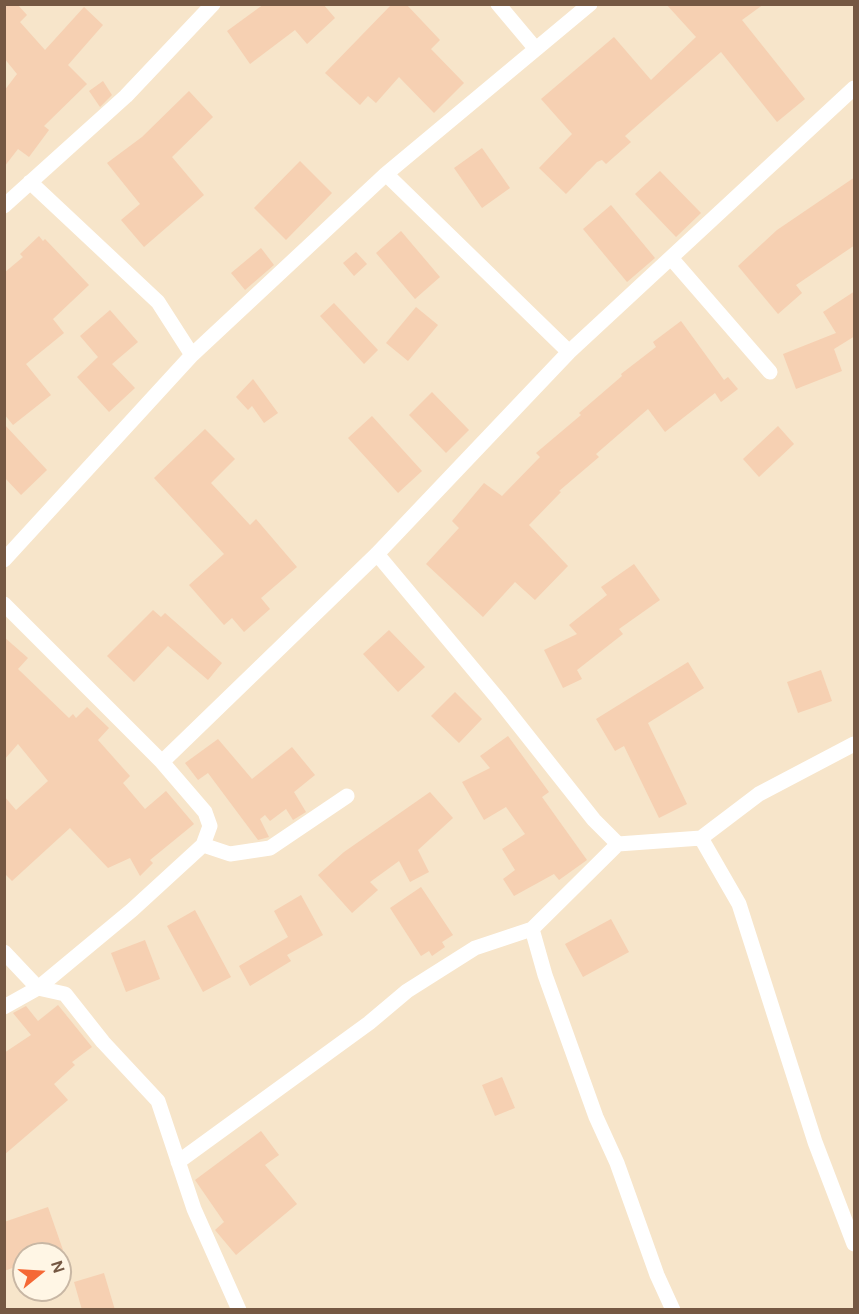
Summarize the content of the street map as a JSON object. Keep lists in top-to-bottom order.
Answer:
{
  "north": "right"
}
